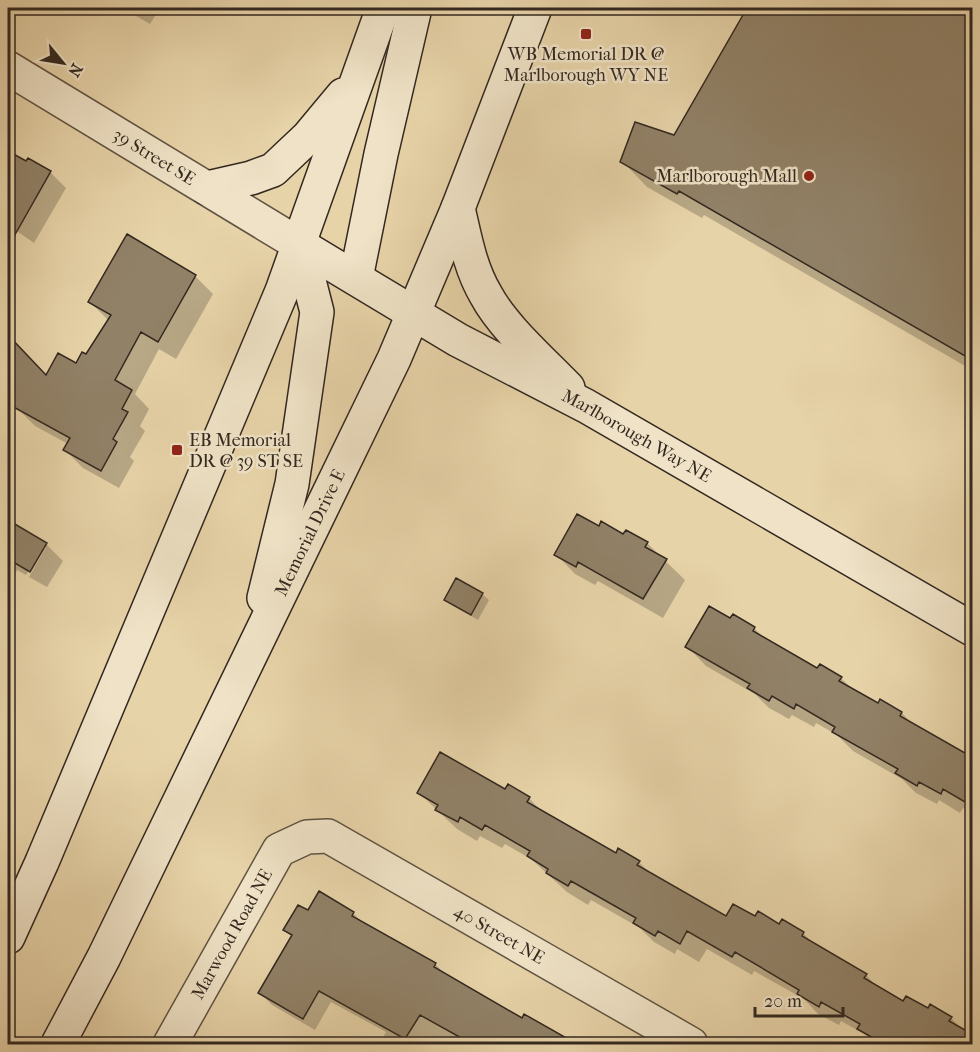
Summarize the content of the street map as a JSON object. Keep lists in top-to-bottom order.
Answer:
{
  "streets": {
    "main road": [
      "39 Street SE",
      "Marlborough Way NE",
      "Memorial Drive E",
      "Marwood Road NE",
      "40 Street NE"
    ]
  },
  "crossings": [
    ["39 Street SE", "Marlborough Way NE"],
    ["Marlborough Way NE", "Memorial Drive E"],
    ["Marwood Road NE", "40 Street NE"]
  ],
  "places": {
    "transit": ["WB Memorial DR @ Marlborough WY NE", "EB Memorial DR @ 39 ST SE"],
    "other": ["Marlborough Mall"]
  },
  "scale_bar": "20 m",
  "north": "bottom right"
}
